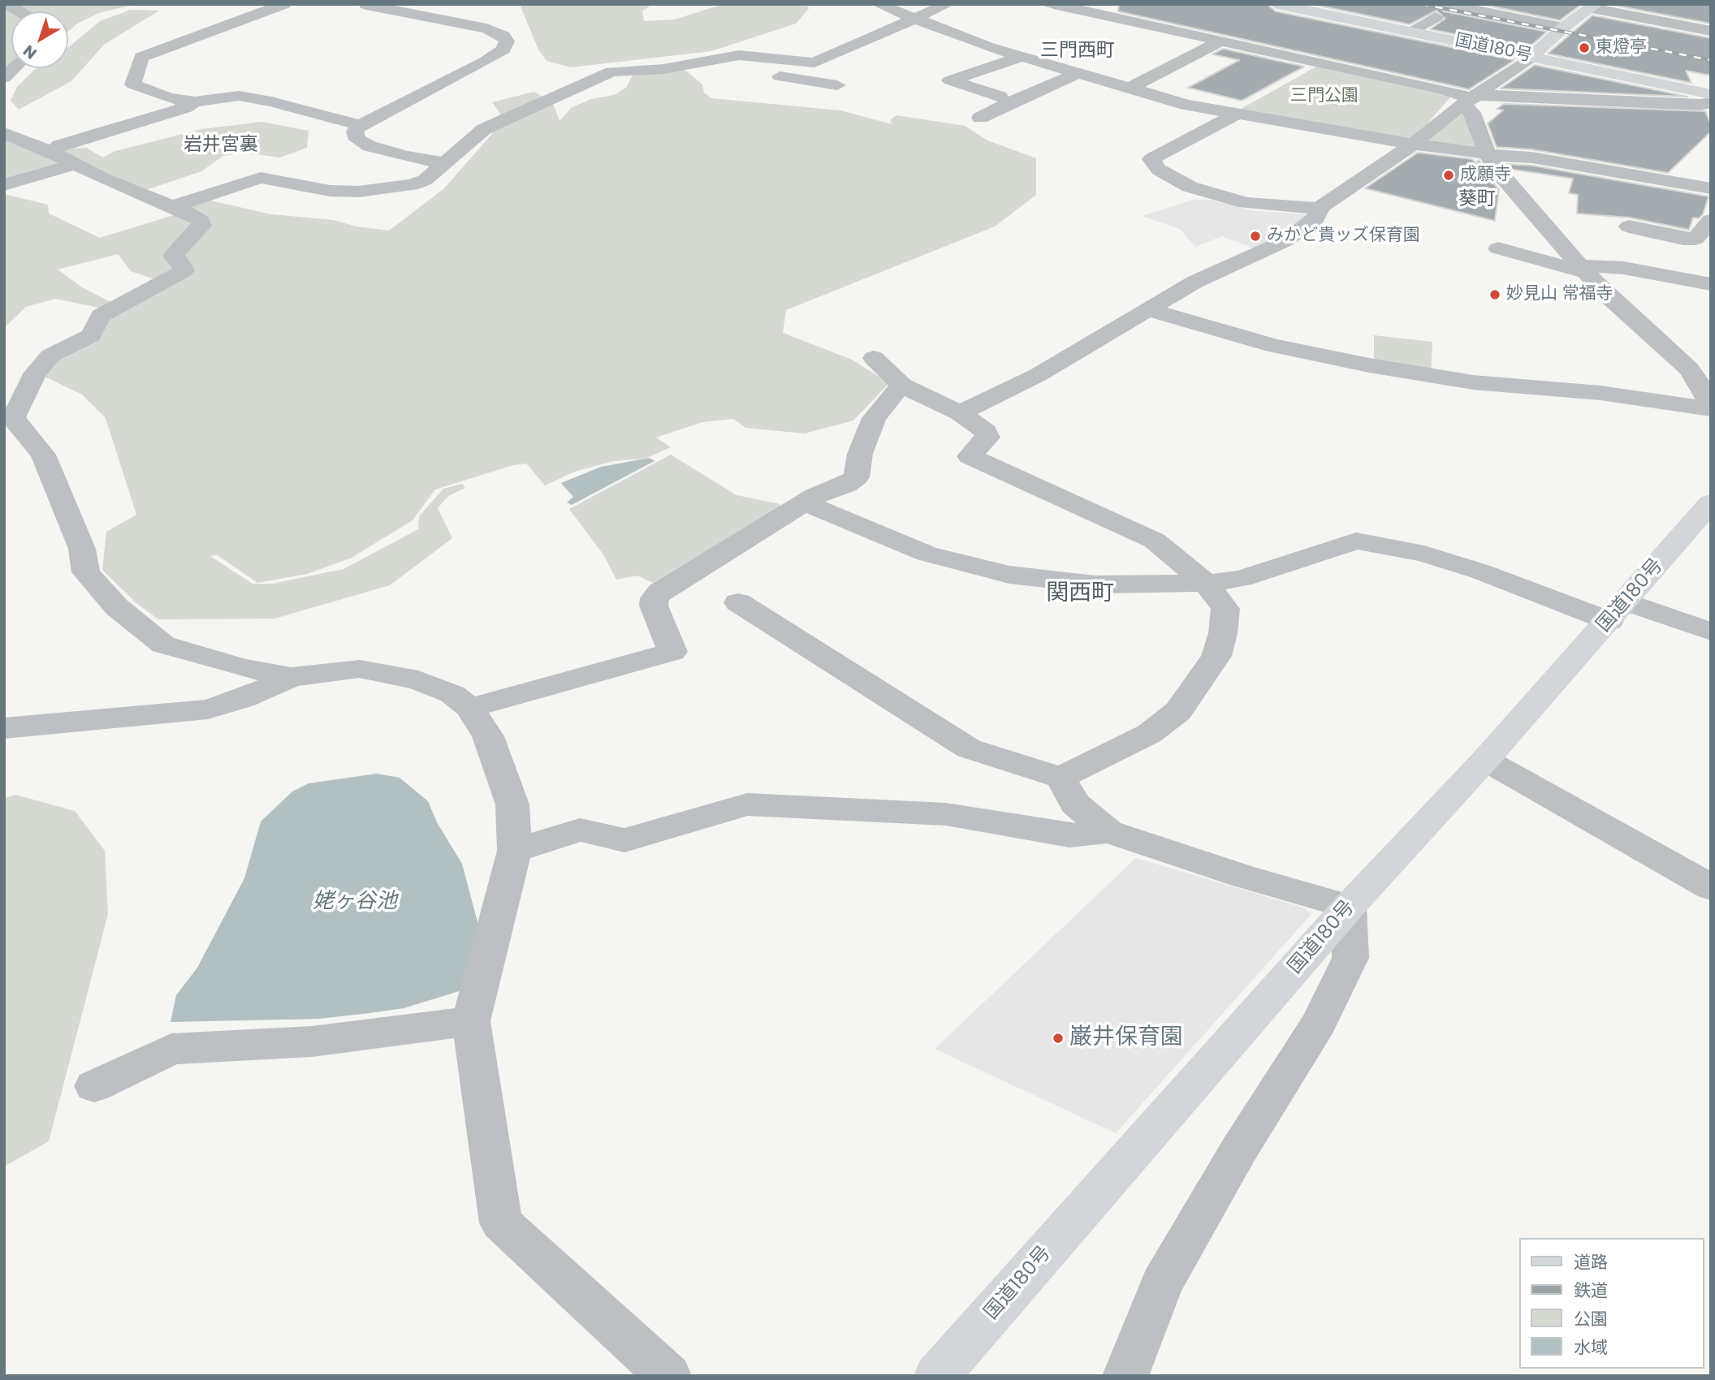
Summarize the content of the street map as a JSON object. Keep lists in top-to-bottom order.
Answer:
{
  "streets": {
    "main road": ["国道180号"]
  },
  "districts": [
    "三門西町",
    "岩井宮裏",
    "葵町",
    "関西町"
  ],
  "water": ["姥ヶ谷池"],
  "parks": ["三門公園"],
  "places": [
    "東燈亭",
    "成願寺",
    "みかど貴ッズ保育園",
    "妙見山 常福寺",
    "巌井保育園"
  ],
  "legend": [
    "道路",
    "鉄道",
    "公園",
    "水域"
  ],
  "north": "bottom left"
}
